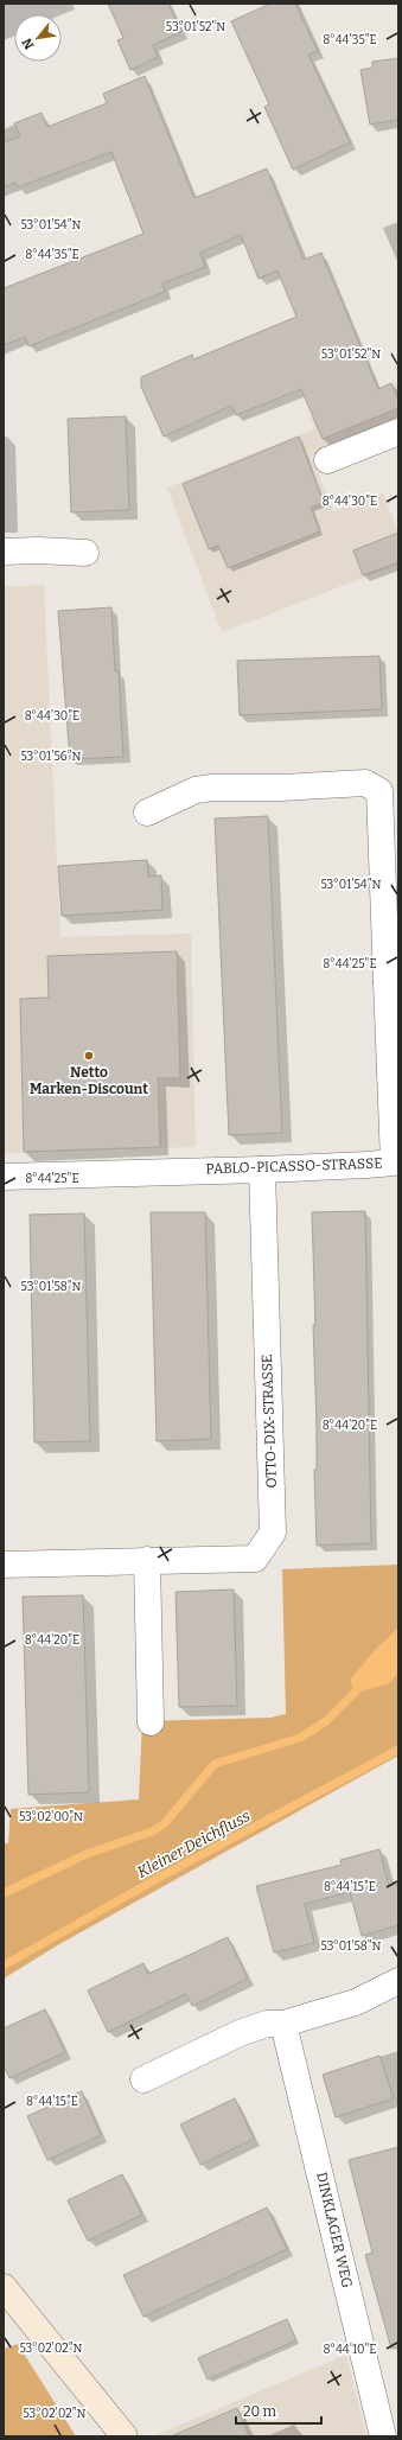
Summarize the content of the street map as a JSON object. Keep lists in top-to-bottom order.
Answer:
{
  "streets": {
    "street": ["PABLO-PICASSO-STRASSE", "OTTO-DIX-STRASSE", "DINKLAGER WEG"]
  },
  "crossings": [
    ["PABLO-PICASSO-STRASSE", "OTTO-DIX-STRASSE"]
  ],
  "water": ["Kleiner Deichfluss"],
  "places": ["Netto Marken-Discount"],
  "scale_bar": "20 m",
  "north": "bottom left",
  "coordinates": [
    "53°01'52\"N",
    "8°44'35\"E",
    "53°01'54\"N",
    "8°44'30\"E",
    "53°01'56\"N",
    "8°44'25\"E",
    "53°01'58\"N",
    "8°44'20\"E",
    "53°02'00\"N",
    "8°44'15\"E",
    "53°02'02\"N",
    "8°44'10\"E"
  ]
}
